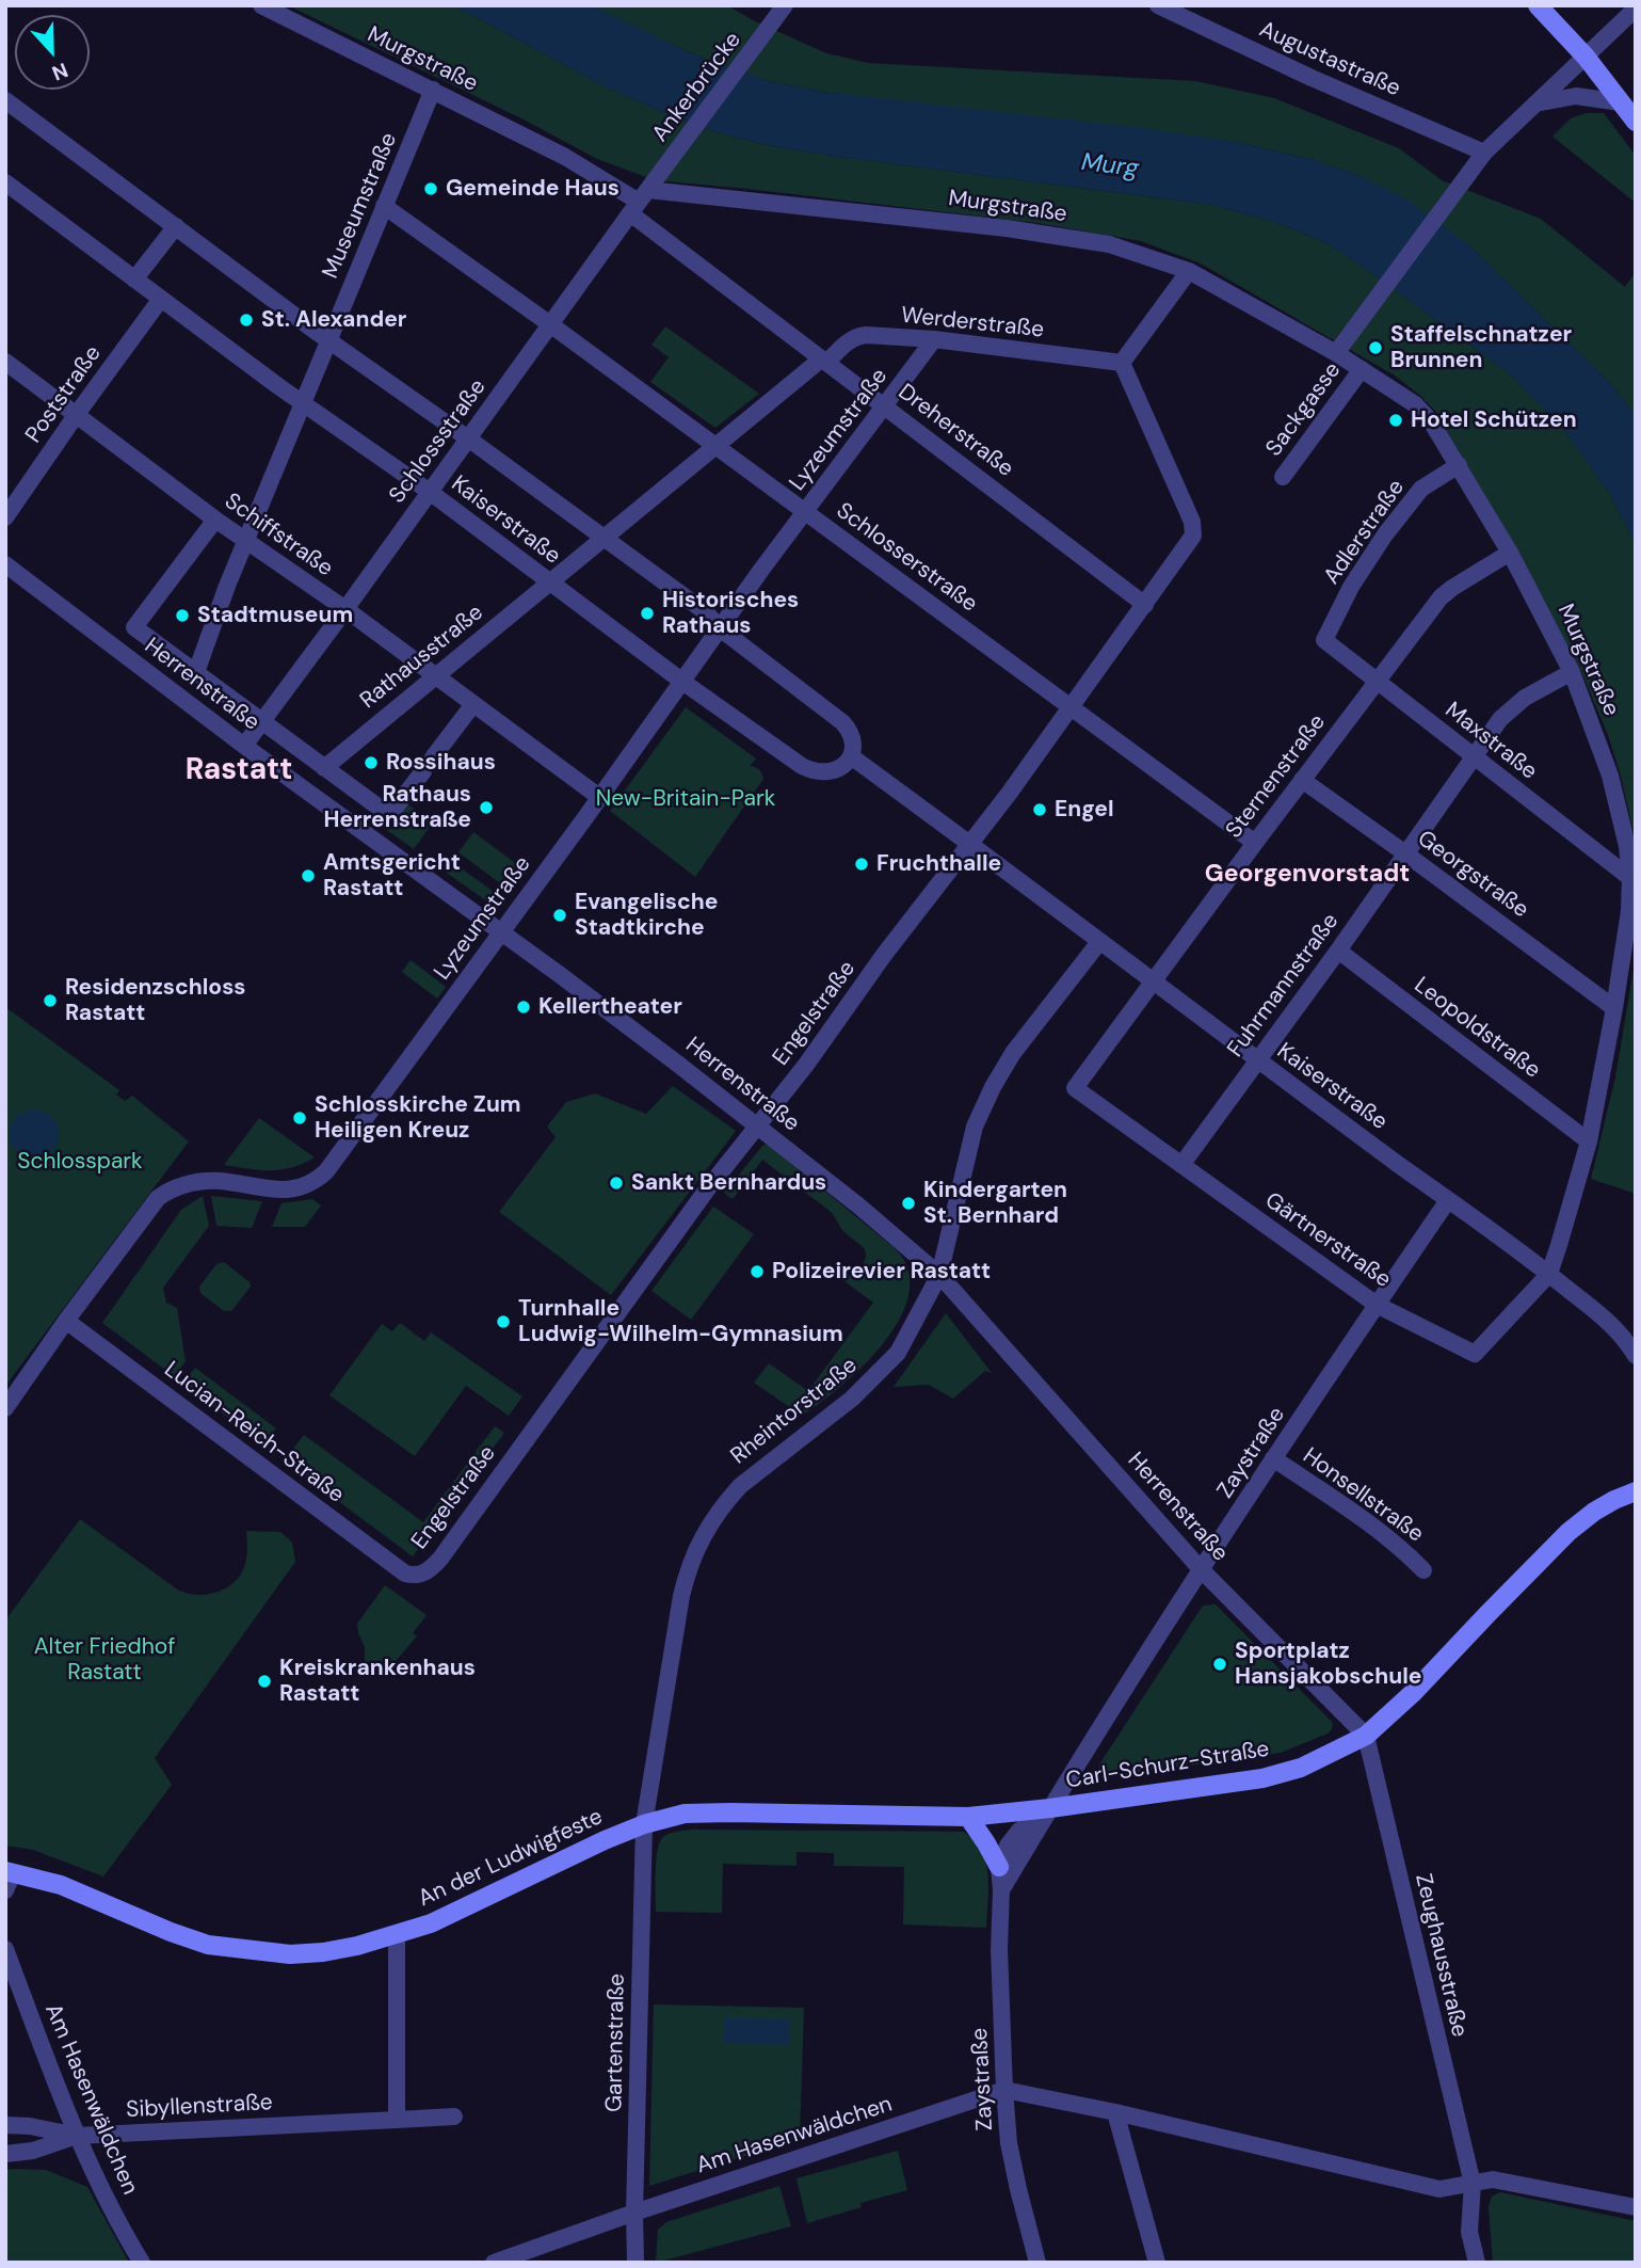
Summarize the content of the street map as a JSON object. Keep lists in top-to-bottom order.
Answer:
{
  "streets": {
    "street": [
      "Murgstraße",
      "Augustastraße",
      "Ankerbrücke",
      "Museumstraße",
      "Werderstraße",
      "Poststraße",
      "Sackgasse",
      "Lyzeumstraße",
      "Dreherstraße",
      "Schlossstraße",
      "Kaiserstraße",
      "Adlerstraße",
      "Schiffstraße",
      "Schlosserstraße",
      "Rathausstraße",
      "Herrenstraße",
      "Maxstraße",
      "Sternenstraße",
      "Georgstraße",
      "Fuhrmannstraße",
      "Engelstraße",
      "Leopoldstraße",
      "Gärtnerstraße",
      "Rheintorstraße",
      "Lucian-Reich-Straße",
      "Zaystraße",
      "Honsellstraße",
      "Carl-Schurz-Straße",
      "An der Ludwigfeste",
      "Zeughausstraße",
      "Gartenstraße",
      "Am Hasenwäldchen",
      "Sibyllenstraße"
    ]
  },
  "crossings": [
    ["Murgstraße", "Museumstraße"],
    ["Murgstraße", "Sackgasse"],
    ["Murgstraße", "Dreherstraße"],
    ["Murgstraße", "Schlossstraße"],
    ["Murgstraße", "Kaiserstraße"],
    ["Murgstraße", "Adlerstraße"],
    ["Murgstraße", "Maxstraße"],
    ["Murgstraße", "Sternenstraße"],
    ["Murgstraße", "Georgstraße"],
    ["Murgstraße", "Fuhrmannstraße"],
    ["Murgstraße", "Leopoldstraße"],
    ["Murgstraße", "Gärtnerstraße"],
    ["Ankerbrücke", "Schlossstraße"],
    ["Museumstraße", "Kaiserstraße"],
    ["Museumstraße", "Schiffstraße"],
    ["Museumstraße", "Schlosserstraße"],
    ["Museumstraße", "Herrenstraße"],
    ["Werderstraße", "Lyzeumstraße"],
    ["Werderstraße", "Dreherstraße"],
    ["Werderstraße", "Engelstraße"],
    ["Poststraße", "Kaiserstraße"],
    ["Poststraße", "Schiffstraße"],
    ["Lyzeumstraße", "Dreherstraße"],
    ["Lyzeumstraße", "Kaiserstraße"],
    ["Lyzeumstraße", "Schiffstraße"],
    ["Lyzeumstraße", "Schlosserstraße"],
    ["Lyzeumstraße", "Herrenstraße"],
    ["Lyzeumstraße", "Lucian-Reich-Straße"],
    ["Dreherstraße", "Schlossstraße"],
    ["Dreherstraße", "Engelstraße"],
    ["Schlossstraße", "Kaiserstraße"],
    ["Schlossstraße", "Schiffstraße"],
    ["Schlossstraße", "Schlosserstraße"],
    ["Schlossstraße", "Herrenstraße"],
    ["Kaiserstraße", "Rathausstraße"],
    ["Kaiserstraße", "Sternenstraße"],
    ["Kaiserstraße", "Fuhrmannstraße"],
    ["Kaiserstraße", "Engelstraße"],
    ["Kaiserstraße", "Gärtnerstraße"],
    ["Kaiserstraße", "Rheintorstraße"],
    ["Kaiserstraße", "Zaystraße"],
    ["Adlerstraße", "Maxstraße"],
    ["Schiffstraße", "Rathausstraße"],
    ["Schiffstraße", "Herrenstraße"],
    ["Schlosserstraße", "Sternenstraße"],
    ["Schlosserstraße", "Engelstraße"],
    ["Rathausstraße", "Herrenstraße"],
    ["Herrenstraße", "Engelstraße"],
    ["Herrenstraße", "Rheintorstraße"],
    ["Herrenstraße", "Zaystraße"],
    ["Herrenstraße", "Carl-Schurz-Straße"],
    ["Herrenstraße", "Zeughausstraße"],
    ["Maxstraße", "Sternenstraße"],
    ["Maxstraße", "Fuhrmannstraße"],
    ["Sternenstraße", "Georgstraße"],
    ["Sternenstraße", "Gärtnerstraße"],
    ["Georgstraße", "Fuhrmannstraße"],
    ["Fuhrmannstraße", "Leopoldstraße"],
    ["Fuhrmannstraße", "Gärtnerstraße"],
    ["Engelstraße", "Lucian-Reich-Straße"],
    ["Gärtnerstraße", "Zaystraße"],
    ["Rheintorstraße", "An der Ludwigfeste"],
    ["Rheintorstraße", "Gartenstraße"],
    ["Zaystraße", "Honsellstraße"],
    ["Zaystraße", "Carl-Schurz-Straße"],
    ["Zaystraße", "An der Ludwigfeste"],
    ["Zaystraße", "Am Hasenwäldchen"],
    ["Carl-Schurz-Straße", "An der Ludwigfeste"],
    ["Carl-Schurz-Straße", "Zeughausstraße"],
    ["An der Ludwigfeste", "Gartenstraße"],
    ["Zeughausstraße", "Am Hasenwäldchen"],
    ["Gartenstraße", "Am Hasenwäldchen"],
    ["Am Hasenwäldchen", "Sibyllenstraße"]
  ],
  "districts": ["Rastatt", "Georgenvorstadt"],
  "water": ["Murg"],
  "parks": ["New-Britain-Park", "Schlosspark", "Alter Friedhof Rastatt"],
  "places": [
    "Gemeinde Haus",
    "St. Alexander",
    "Staffelschnatzer Brunnen",
    "Hotel Schützen",
    "Historisches Rathaus",
    "Stadtmuseum",
    "Rossihaus",
    "Rathaus Herrenstraße",
    "Engel",
    "Fruchthalle",
    "Amtsgericht Rastatt",
    "Evangelische Stadtkirche",
    "Residenzschloss Rastatt",
    "Kellertheater",
    "Schlosskirche Zum Heiligen Kreuz",
    "Sankt Bernhardus",
    "Kindergarten St. Bernhard",
    "Polizeirevier Rastatt",
    "Turnhalle Ludwig-Wilhelm-Gymnasium",
    "Sportplatz Hansjakobschule",
    "Kreiskrankenhaus Rastatt"
  ],
  "north": "bottom"
}
